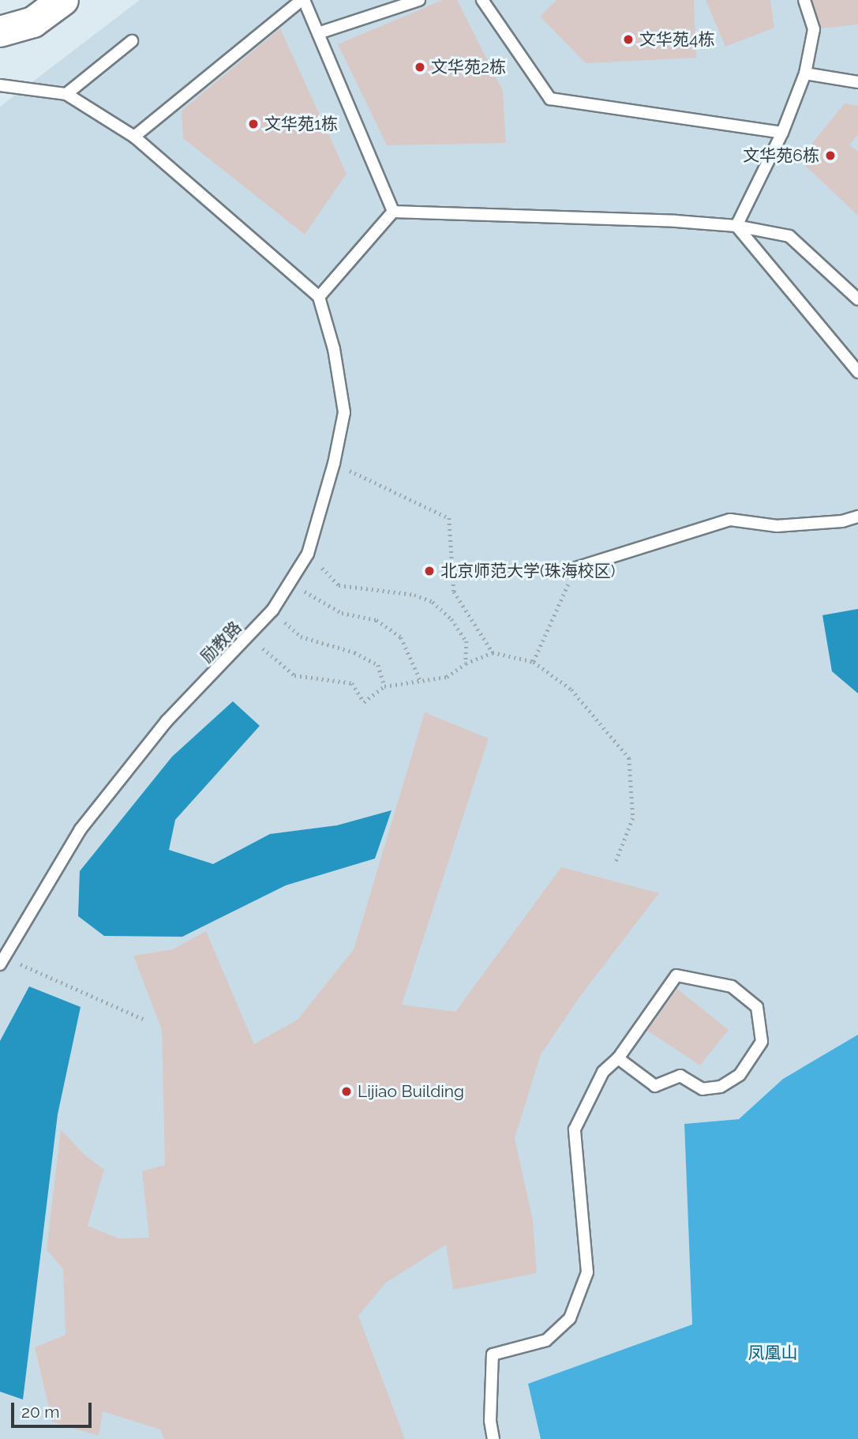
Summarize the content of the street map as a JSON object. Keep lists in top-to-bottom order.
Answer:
{
  "streets": {
    "lane": ["励教路"]
  },
  "parks": ["凤凰山"],
  "places": [
    "文华苑4栋",
    "文华苑2栋",
    "文华苑1栋",
    "文华苑6栋",
    "北京师范大学(珠海校区)",
    "Lijiao Building"
  ],
  "scale_bar": "20 m"
}
